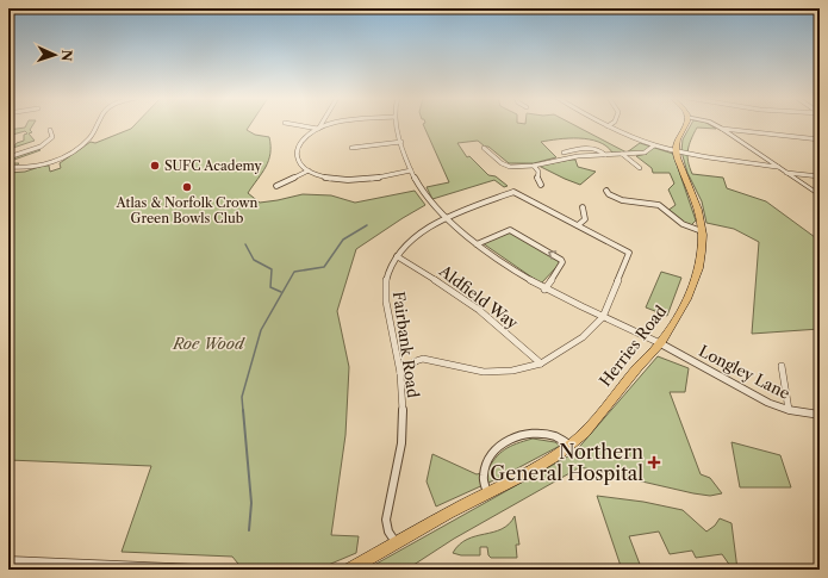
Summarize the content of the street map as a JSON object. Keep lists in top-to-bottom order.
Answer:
{
  "streets": {
    "main road": ["Herries Road"],
    "street": ["Aldfield Way", "Fairbank Road", "Longley Lane"]
  },
  "crossings": [
    ["Aldfield Way", "Fairbank Road"],
    ["Fairbank Road", "Herries Road"],
    ["Herries Road", "Longley Lane"]
  ],
  "parks": ["Roe Wood"],
  "places": {
    "other": ["SUFC Academy", "Atlas & Norfolk Crown Green Bowls Club"],
    "health": ["Northern General Hospital"]
  },
  "north": "right"
}
